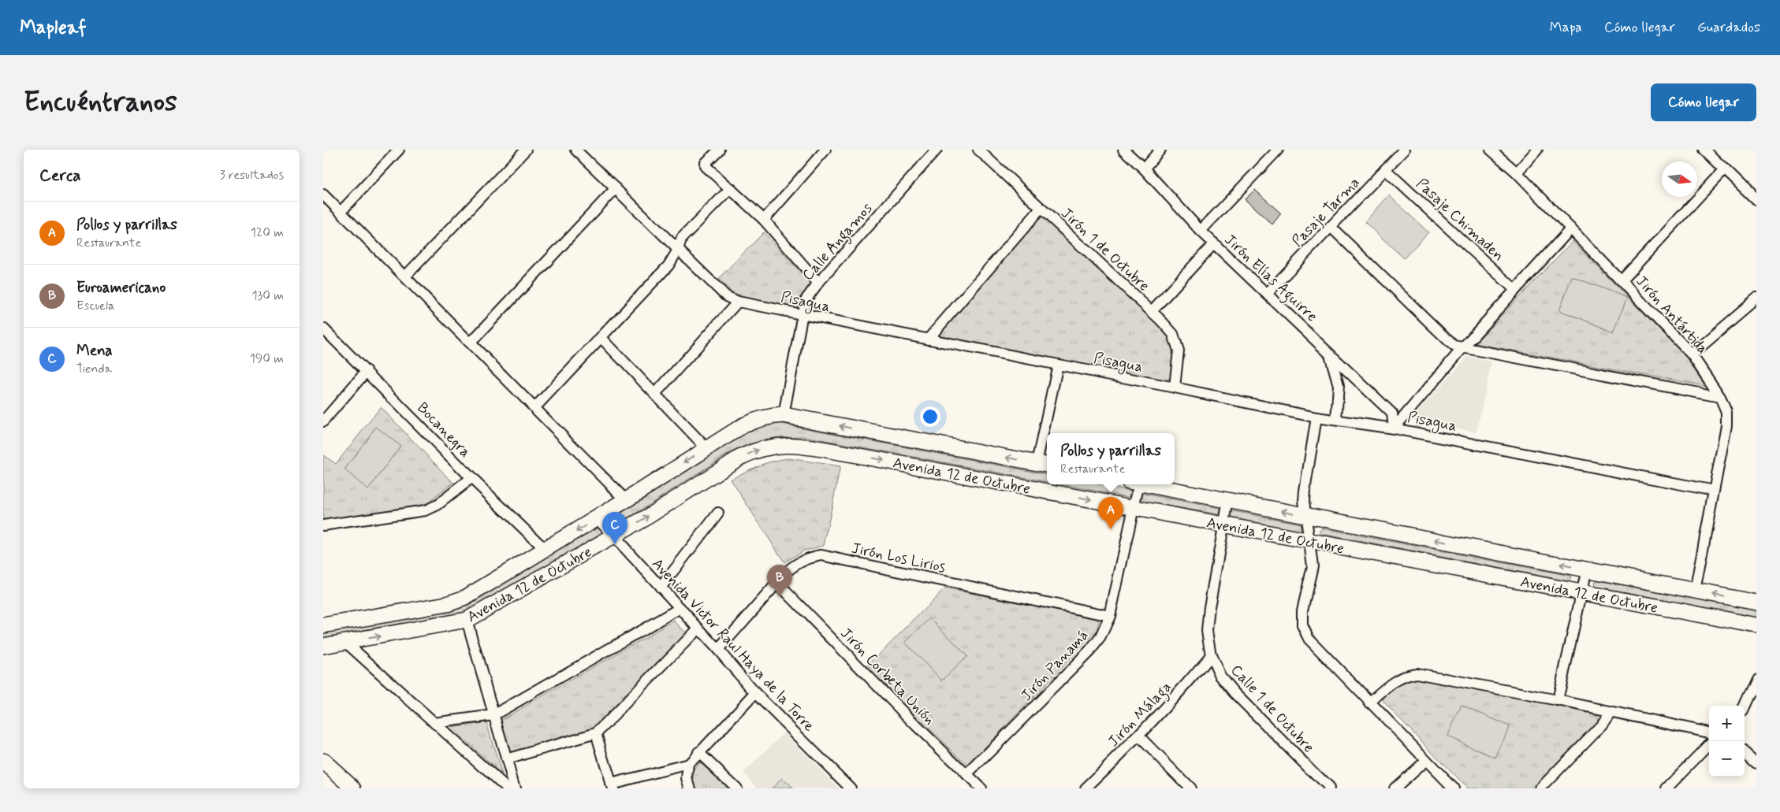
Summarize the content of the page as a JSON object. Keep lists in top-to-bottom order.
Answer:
{
  "streets": {
    "main road": ["Avenida 12 de Octubre"],
    "street": [
      "Pasaje Tarma",
      "Pasaje Chimaden",
      "Calle Angamos",
      "Jirón 1 de Octubre",
      "Jirón Elías Aguirre",
      "Pisagua",
      "Jirón Antártida",
      "Bocanegra",
      "Jirón Los Lirios",
      "Avenida Victor Raul Haya de la Torre",
      "Jirón Panamá",
      "Jirón Corbeta Unión",
      "Calle 1 de Octubre",
      "Jirón Málaga"
    ]
  },
  "crossings": [
    ["Pasaje Tarma", "Pasaje Chimaden"],
    ["Pasaje Tarma", "Jirón Elías Aguirre"],
    ["Calle Angamos", "Pisagua"],
    ["Calle Angamos", "Avenida 12 de Octubre"],
    ["Jirón 1 de Octubre", "Pisagua"],
    ["Jirón Elías Aguirre", "Pisagua"],
    ["Pisagua", "Jirón Antártida"],
    ["Jirón Antártida", "Avenida 12 de Octubre"],
    ["Bocanegra", "Avenida 12 de Octubre"],
    ["Avenida 12 de Octubre", "Avenida Victor Raul Haya de la Torre"],
    ["Avenida 12 de Octubre", "Jirón Panamá"],
    ["Avenida 12 de Octubre", "Calle 1 de Octubre"],
    ["Jirón Los Lirios", "Avenida Victor Raul Haya de la Torre"],
    ["Jirón Los Lirios", "Jirón Panamá"],
    ["Jirón Los Lirios", "Jirón Corbeta Unión"],
    ["Jirón Panamá", "Jirón Corbeta Unión"],
    ["Calle 1 de Octubre", "Jirón Málaga"]
  ],
  "north": "right",
  "page": {
    "header": "Mapleaf",
    "nav": ["Mapa", "Cómo llegar", "Guardados"],
    "buttons": "Cómo llegar",
    "title": "Encuéntranos",
    "heading": ["Cerca", "3 resultados"],
    "list": [
      {
        "mark": "A",
        "name": "Pollos y parrillas",
        "note": "Restaurante",
        "value": "120 m"
      },
      {
        "mark": "B",
        "name": "Euroamericano",
        "note": "Escuela",
        "value": "130 m"
      },
      {
        "mark": "C",
        "name": "Mena",
        "note": "Tienda",
        "value": "190 m"
      }
    ],
    "popup": ["Pollos y parrillas", "Restaurante"],
    "pins": ["A", "C", "B"],
    "map_buttons": ["+", "−"]
  }
}
